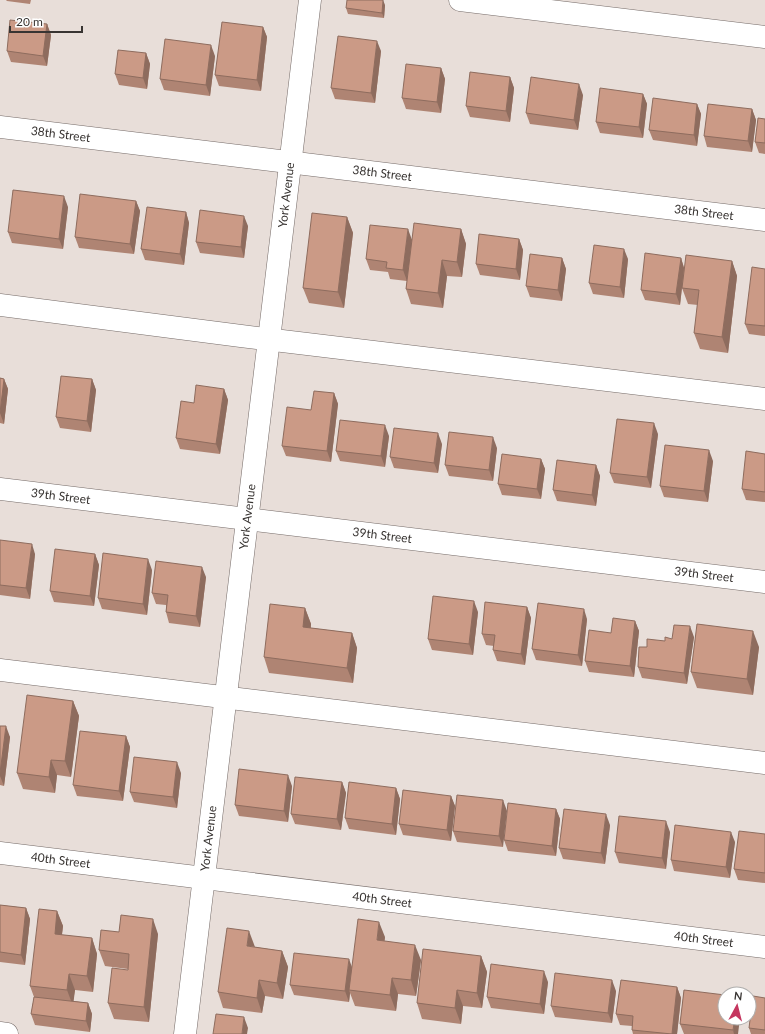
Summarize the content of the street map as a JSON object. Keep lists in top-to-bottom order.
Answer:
{
  "streets": {
    "street": [
      "38th Street",
      "York Avenue",
      "39th Street",
      "40th Street"
    ]
  },
  "crossings": [
    ["38th Street", "York Avenue"],
    ["York Avenue", "39th Street"],
    ["York Avenue", "40th Street"]
  ],
  "scale_bar": "20 m",
  "north": "top"
}
